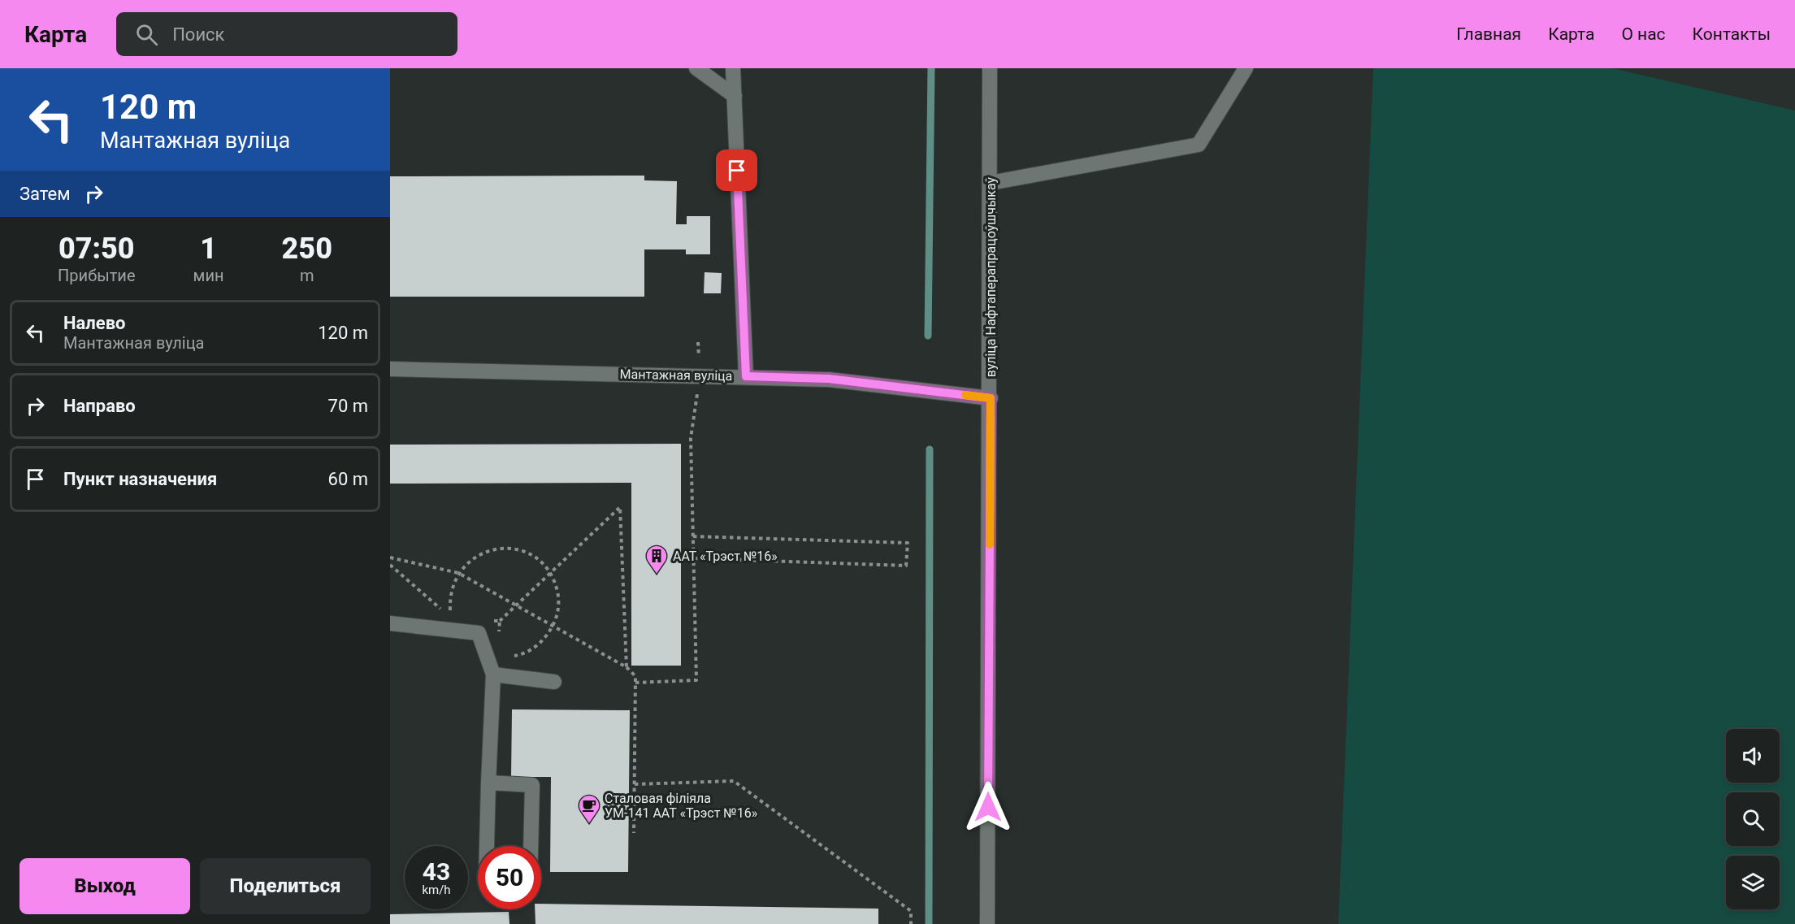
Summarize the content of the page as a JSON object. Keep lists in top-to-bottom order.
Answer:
{
  "streets": {
    "main road": ["вуліца Нафтаперапрацоўшчыкаў", "Мантажная вуліца"]
  },
  "crossings": [
    ["вуліца Нафтаперапрацоўшчыкаў", "Мантажная вуліца"]
  ],
  "places": {
    "building": ["ААТ «Трэст №16»"],
    "cafe": ["Сталовая філіяла УМ-141 ААТ «Трэст №16»"]
  },
  "page": {
    "header": "Карта",
    "search": "Поиск",
    "nav": [
      "Главная",
      "Карта",
      "О нас",
      "Контакты"
    ],
    "turn": ["120 m", "Мантажная вуліца"],
    "then": "Затем",
    "eta": [
      "07:50",
      "Прибытие",
      "1",
      "мин",
      "250",
      "m"
    ],
    "list": [
      {
        "name": "Налево",
        "note": "Мантажная вуліца",
        "value": "120 m"
      },
      {
        "name": "Направо",
        "value": "70 m"
      },
      {
        "name": "Пункт назначения",
        "value": "60 m"
      }
    ],
    "speed": "43 km/h",
    "limit": "50",
    "buttons": ["Выход", "Поделиться"]
  }
}
